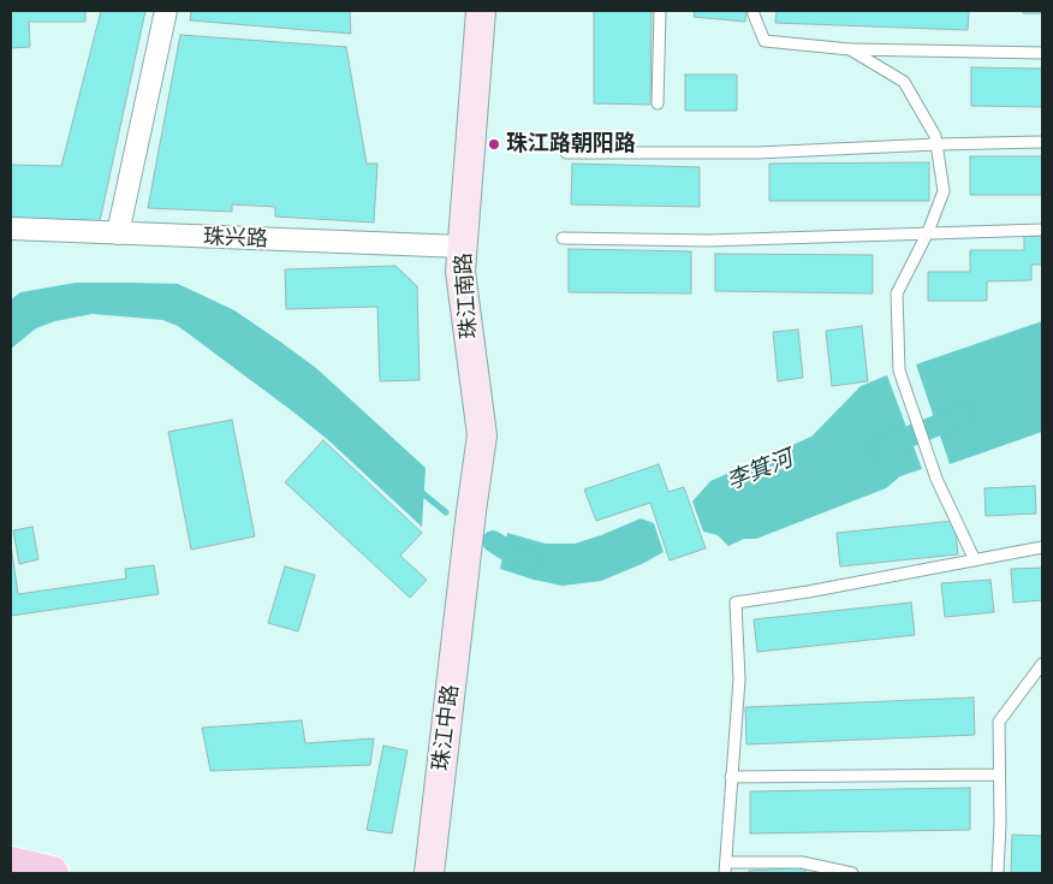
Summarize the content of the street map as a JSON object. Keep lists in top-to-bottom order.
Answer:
{
  "streets": {
    "street": ["珠兴路", "珠江南路", "珠江中路"]
  },
  "crossings": [
    ["珠兴路", "珠江南路"],
    ["珠江南路", "珠江中路"]
  ],
  "water": ["李箕河"],
  "places": ["珠江路朝阳路"]
}
